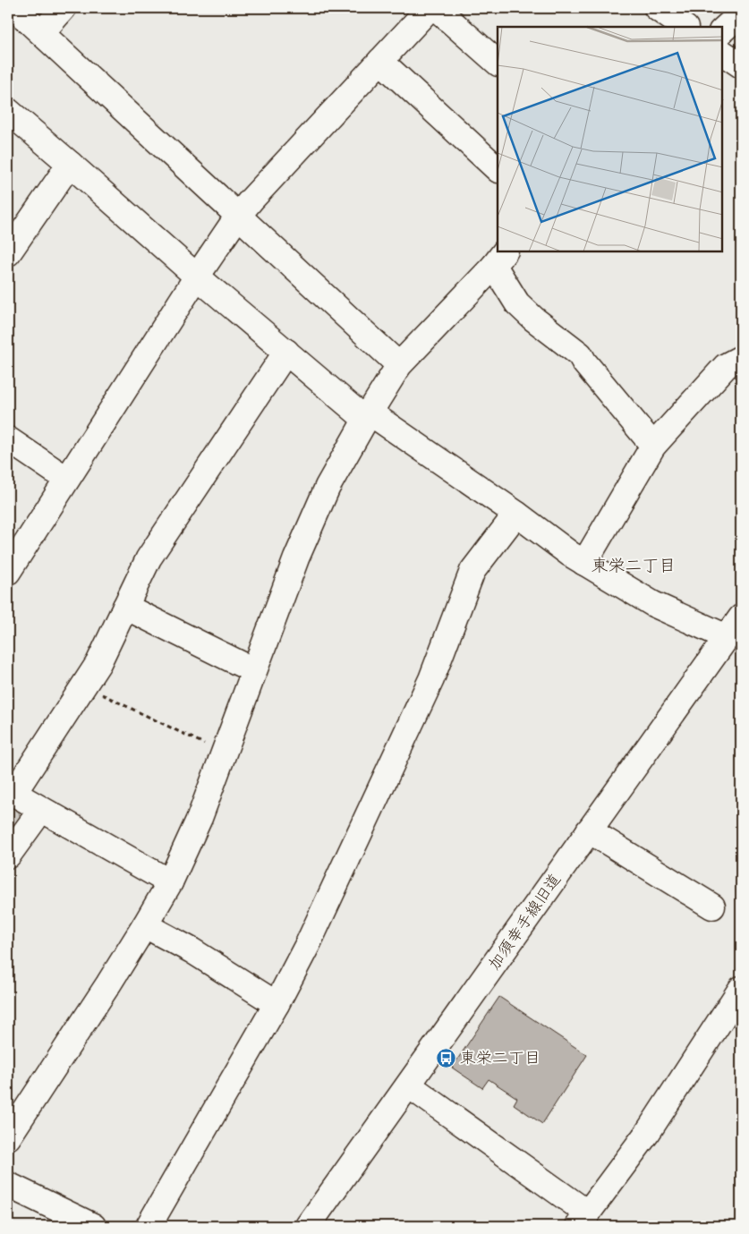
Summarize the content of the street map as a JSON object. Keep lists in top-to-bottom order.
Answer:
{
  "streets": {
    "street": ["加須幸手線旧道"]
  },
  "districts": ["東栄二丁目"],
  "places": {
    "bus stop": ["東栄二丁目"]
  }
}
